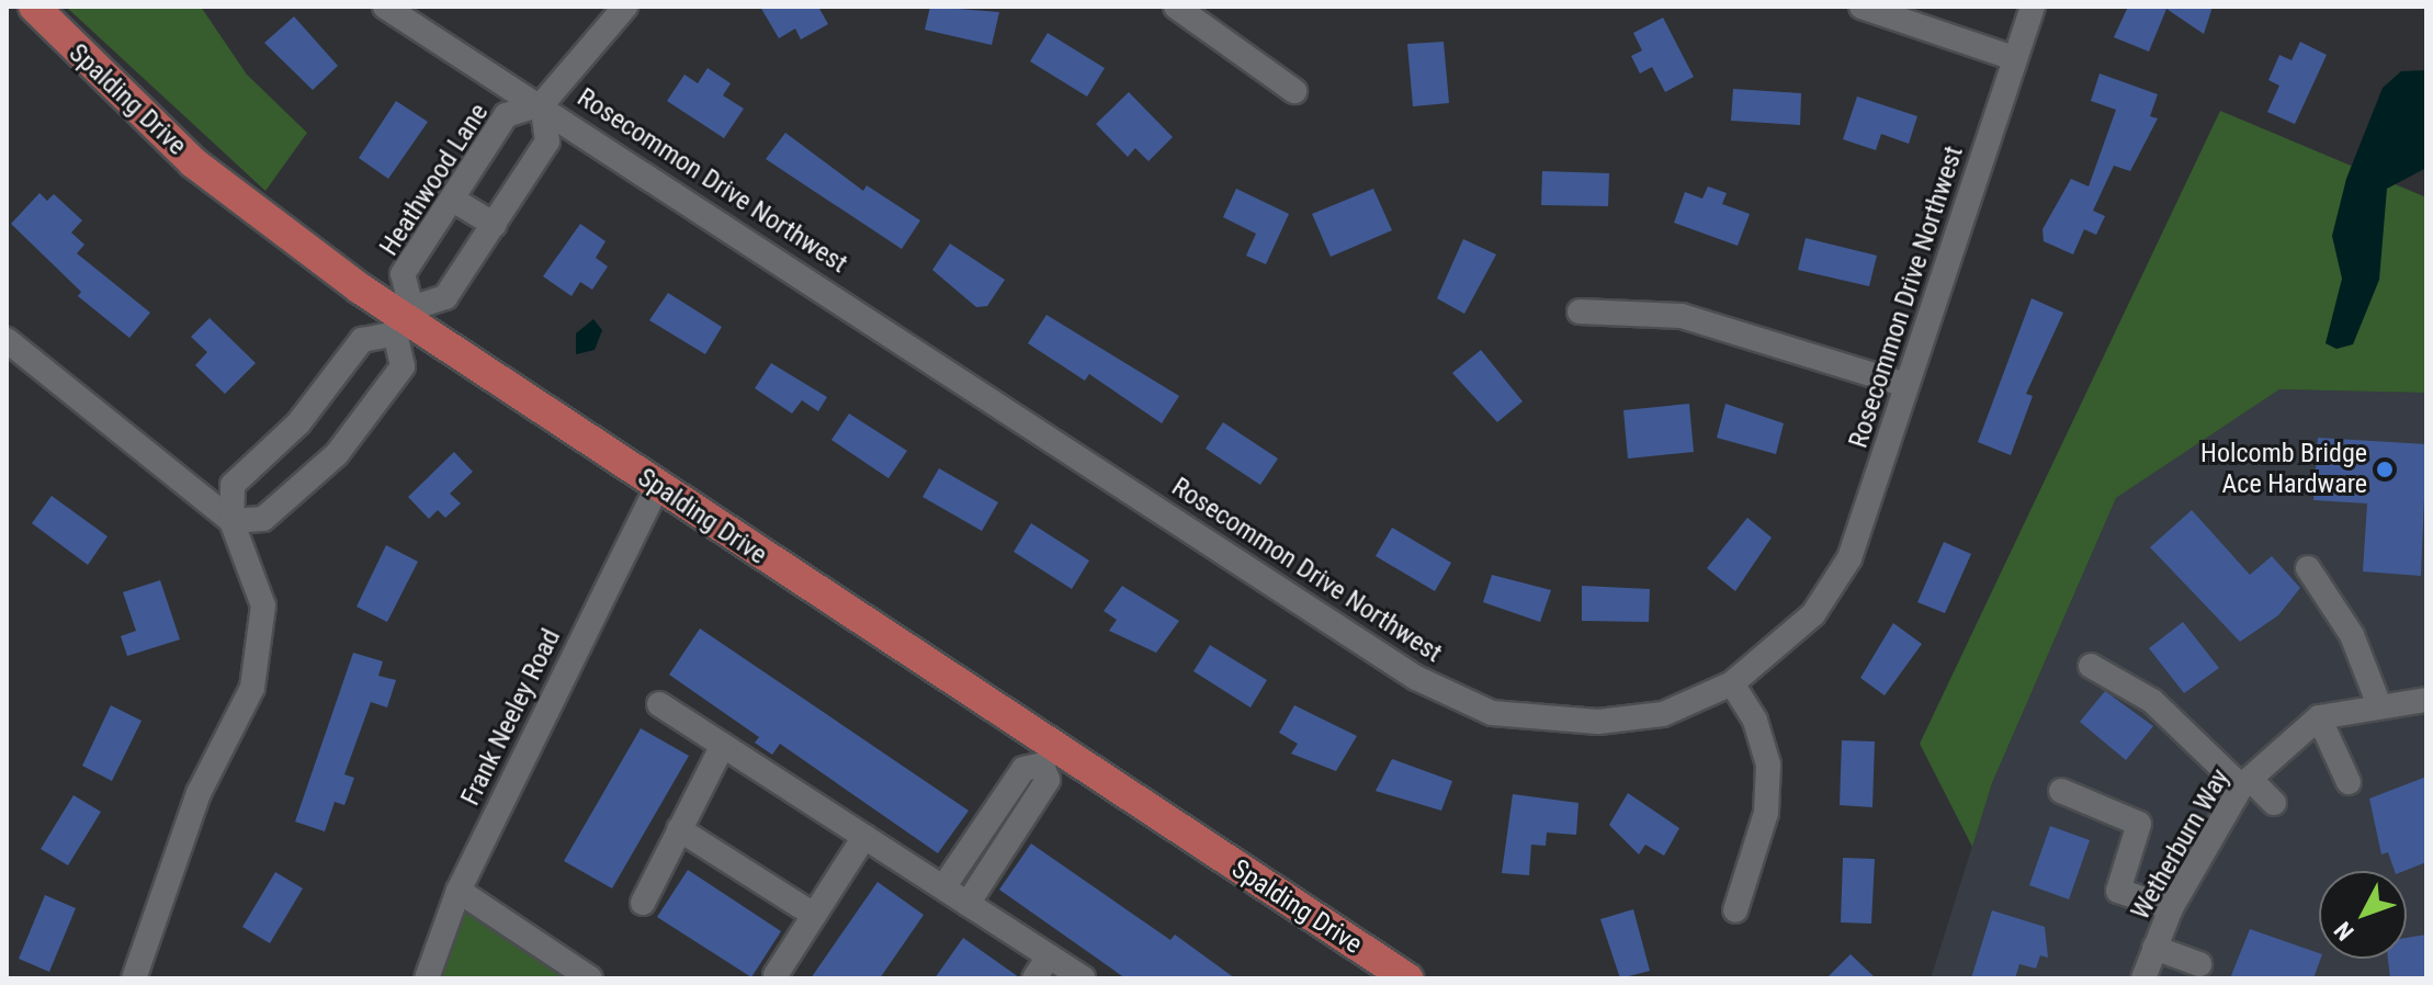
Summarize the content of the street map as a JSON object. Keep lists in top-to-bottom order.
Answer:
{
  "streets": {
    "main road": ["Spalding Drive"],
    "street": [
      "Heathwood Lane",
      "Rosecommon Drive Northwest",
      "Frank Neeley Road",
      "Wetherburn Way"
    ]
  },
  "crossings": [
    ["Spalding Drive", "Heathwood Lane"],
    ["Spalding Drive", "Frank Neeley Road"],
    ["Heathwood Lane", "Rosecommon Drive Northwest"]
  ],
  "places": ["Holcomb Bridge Ace Hardware"],
  "north": "bottom left"
}
